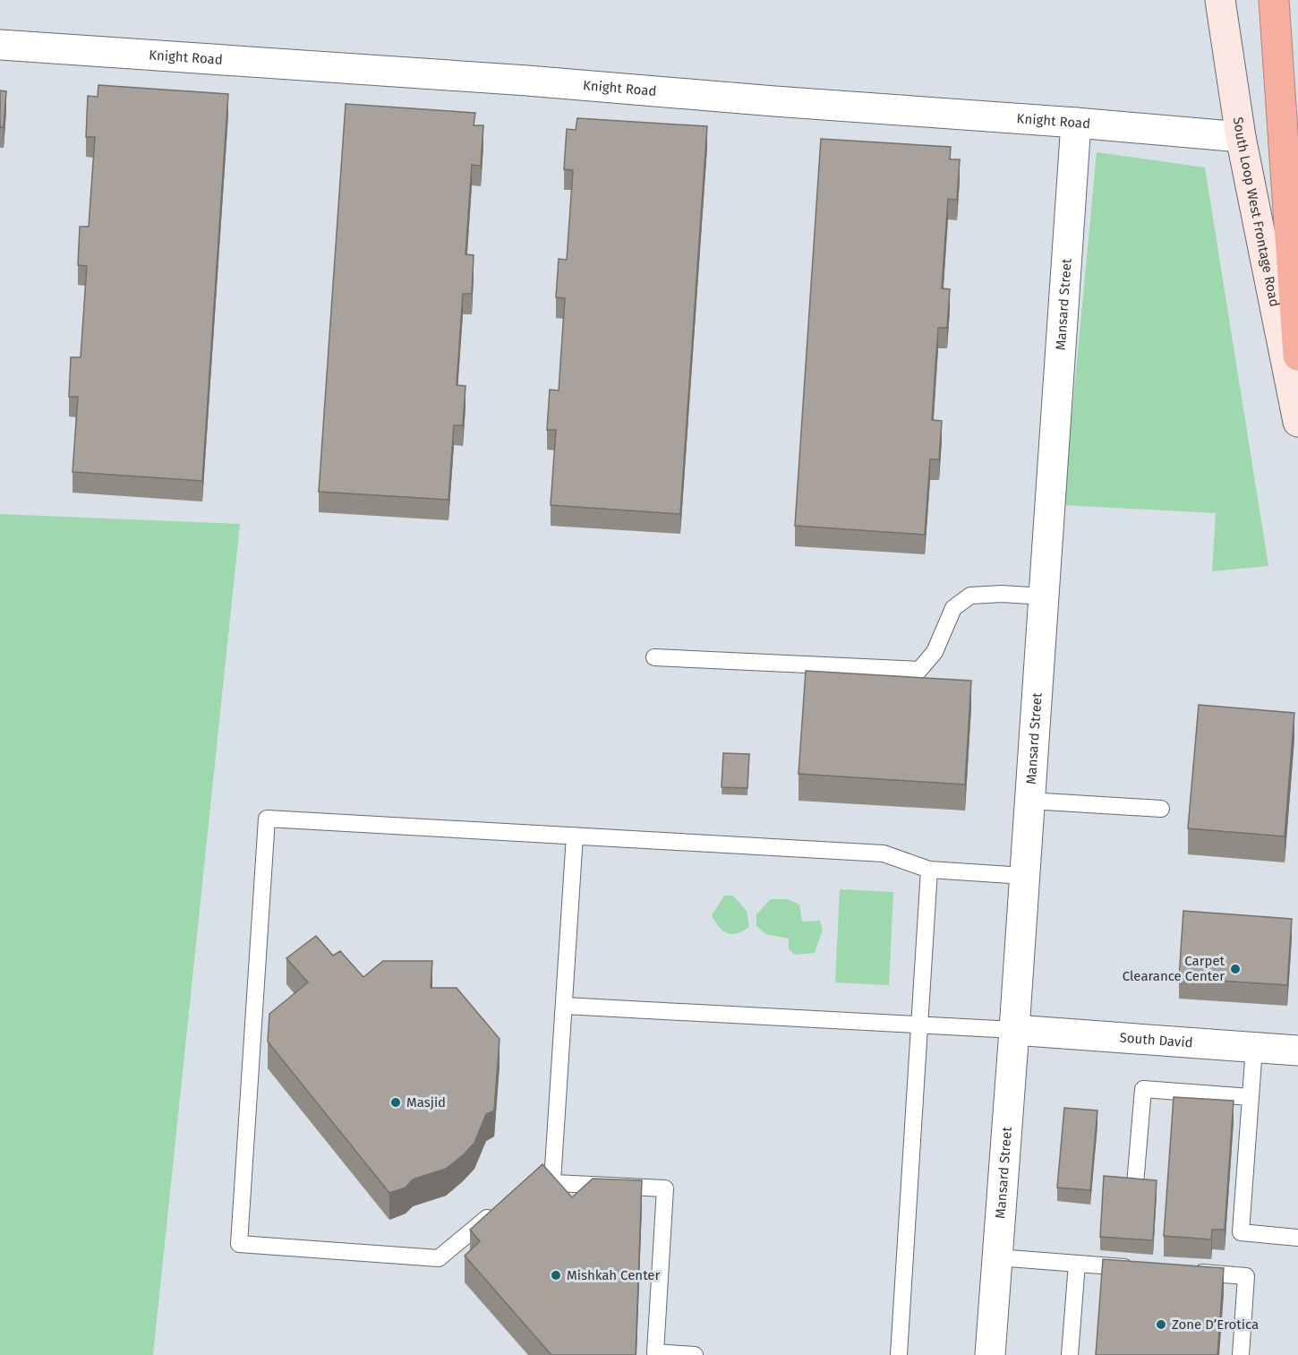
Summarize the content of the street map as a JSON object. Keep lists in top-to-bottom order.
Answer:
{
  "streets": {
    "main road": ["South Loop West Frontage Road"],
    "street": ["Knight Road", "Mansard Street", "South David"]
  },
  "crossings": [
    ["Knight Road", "South Loop West Frontage Road"],
    ["Knight Road", "Mansard Street"],
    ["Mansard Street", "South David"]
  ],
  "places": [
    "Carpet Clearance Center",
    "Masjid",
    "Mishkah Center",
    "Zone D’Erotica"
  ]
}
